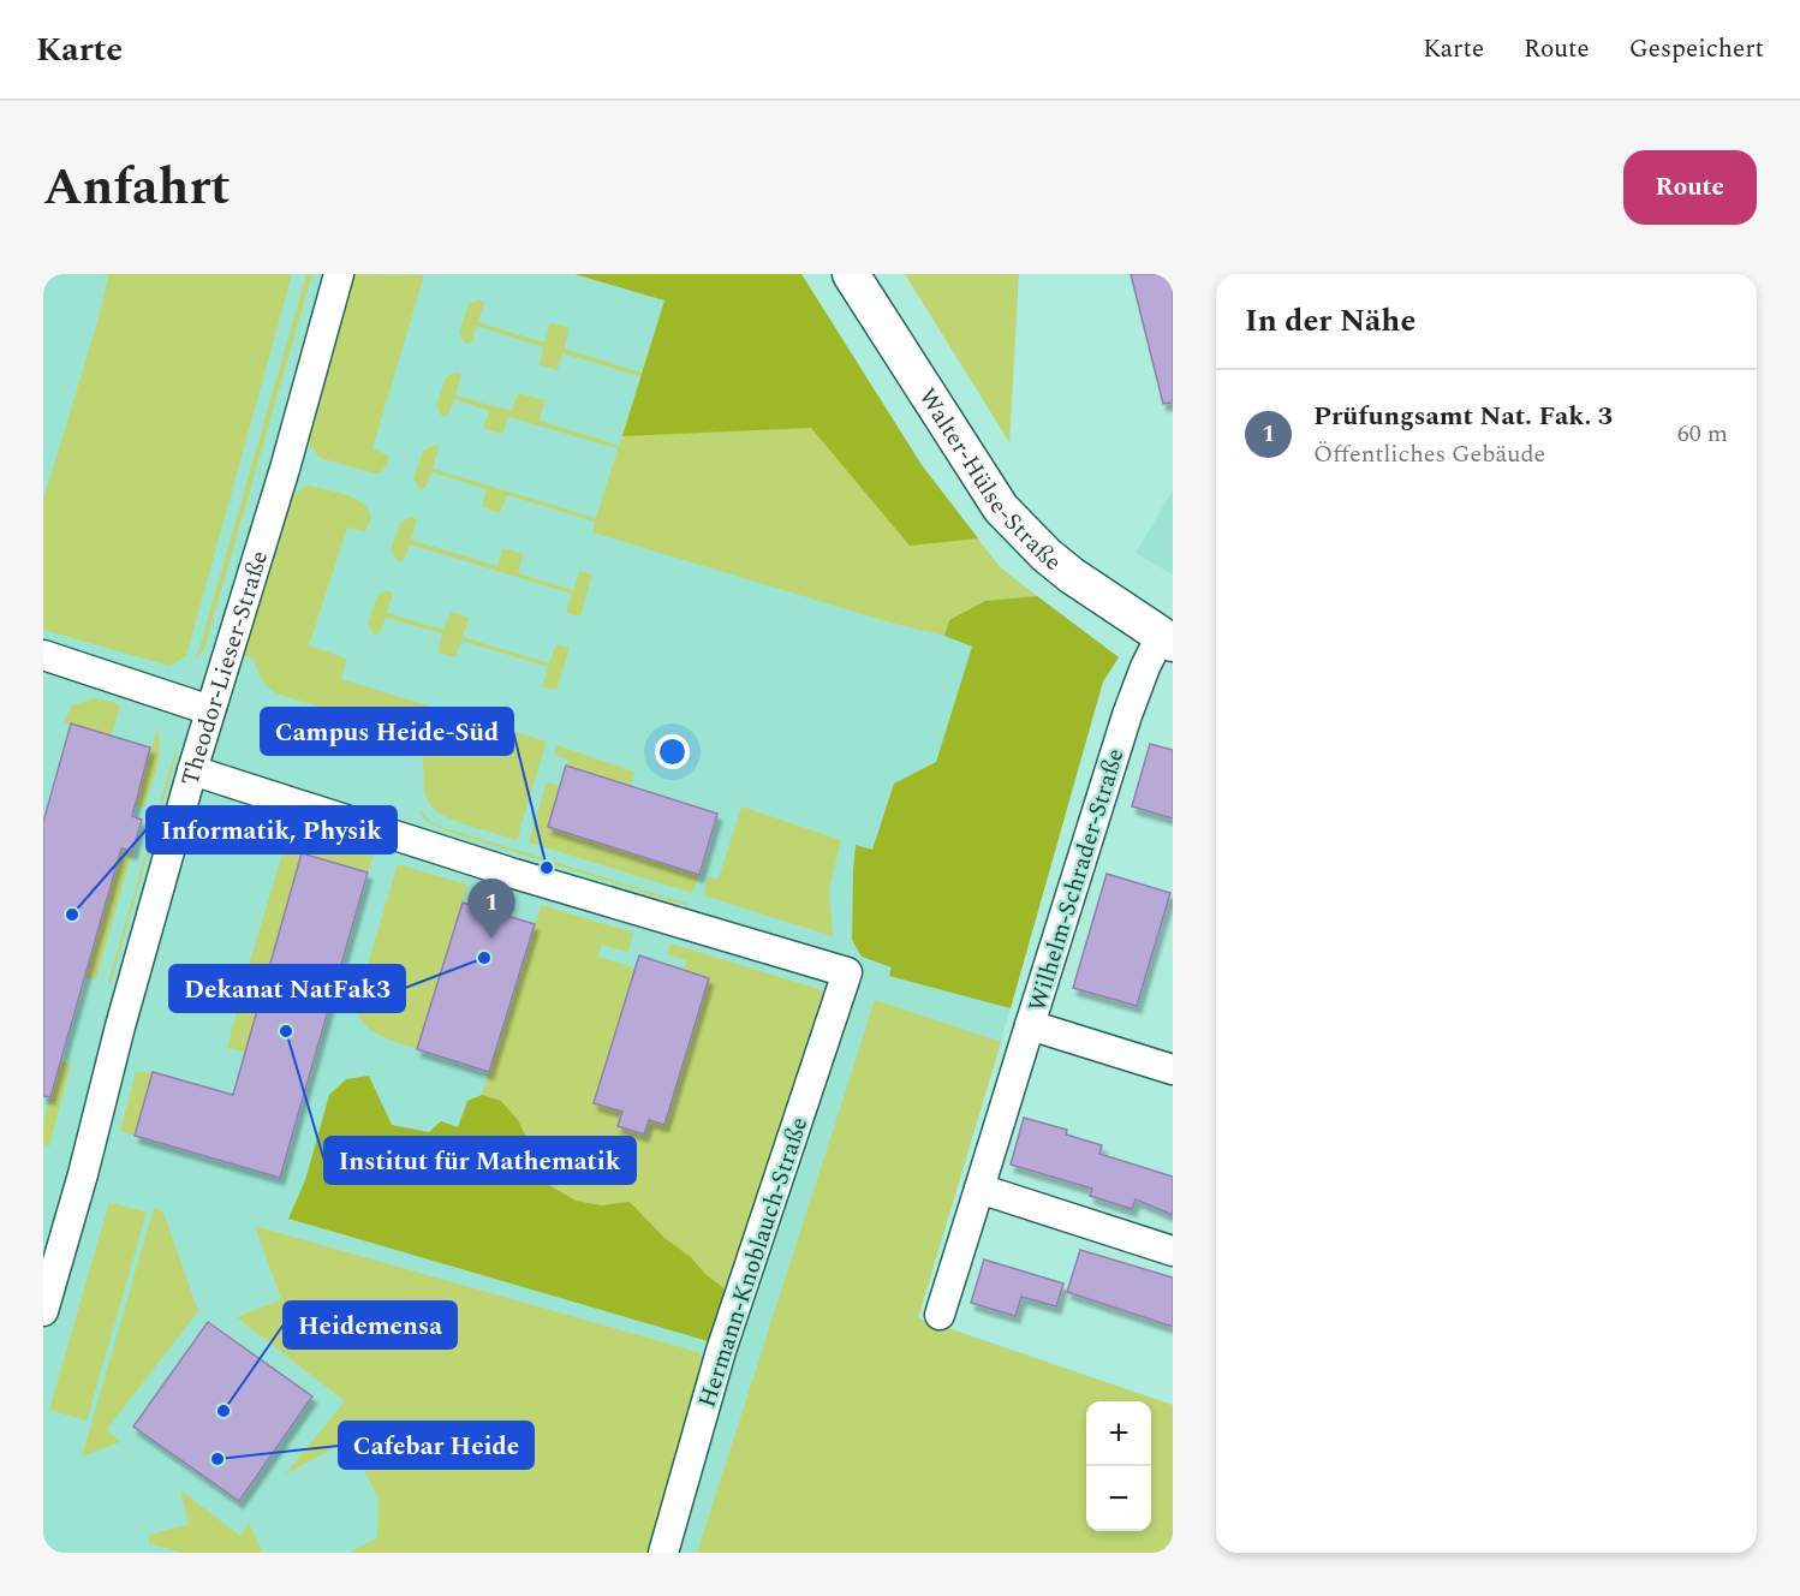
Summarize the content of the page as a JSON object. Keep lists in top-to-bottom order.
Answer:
{
  "streets": {
    "street": [
      "Walter-Hülse-Straße",
      "Theodor-Lieser-Straße",
      "Wilhelm-Schrader-Straße",
      "Hermann-Knoblauch-Straße"
    ]
  },
  "crossings": [
    ["Walter-Hülse-Straße", "Wilhelm-Schrader-Straße"],
    ["Theodor-Lieser-Straße", "Hermann-Knoblauch-Straße"]
  ],
  "places": [
    "Campus Heide-Süd",
    "Informatik, Physik",
    "Dekanat NatFak3",
    "Institut für Mathematik",
    "Heidemensa",
    "Cafebar Heide"
  ],
  "page": {
    "header": "Karte",
    "nav": ["Karte", "Route", "Gespeichert"],
    "title": "Anfahrt",
    "buttons": "Route",
    "heading": "In der Nähe",
    "list": [
      {
        "mark": "1",
        "name": "Prüfungsamt Nat. Fak. 3",
        "note": "Öffentliches Gebäude",
        "value": "60 m"
      }
    ],
    "pins": "1",
    "map_buttons": ["+", "−"]
  }
}
